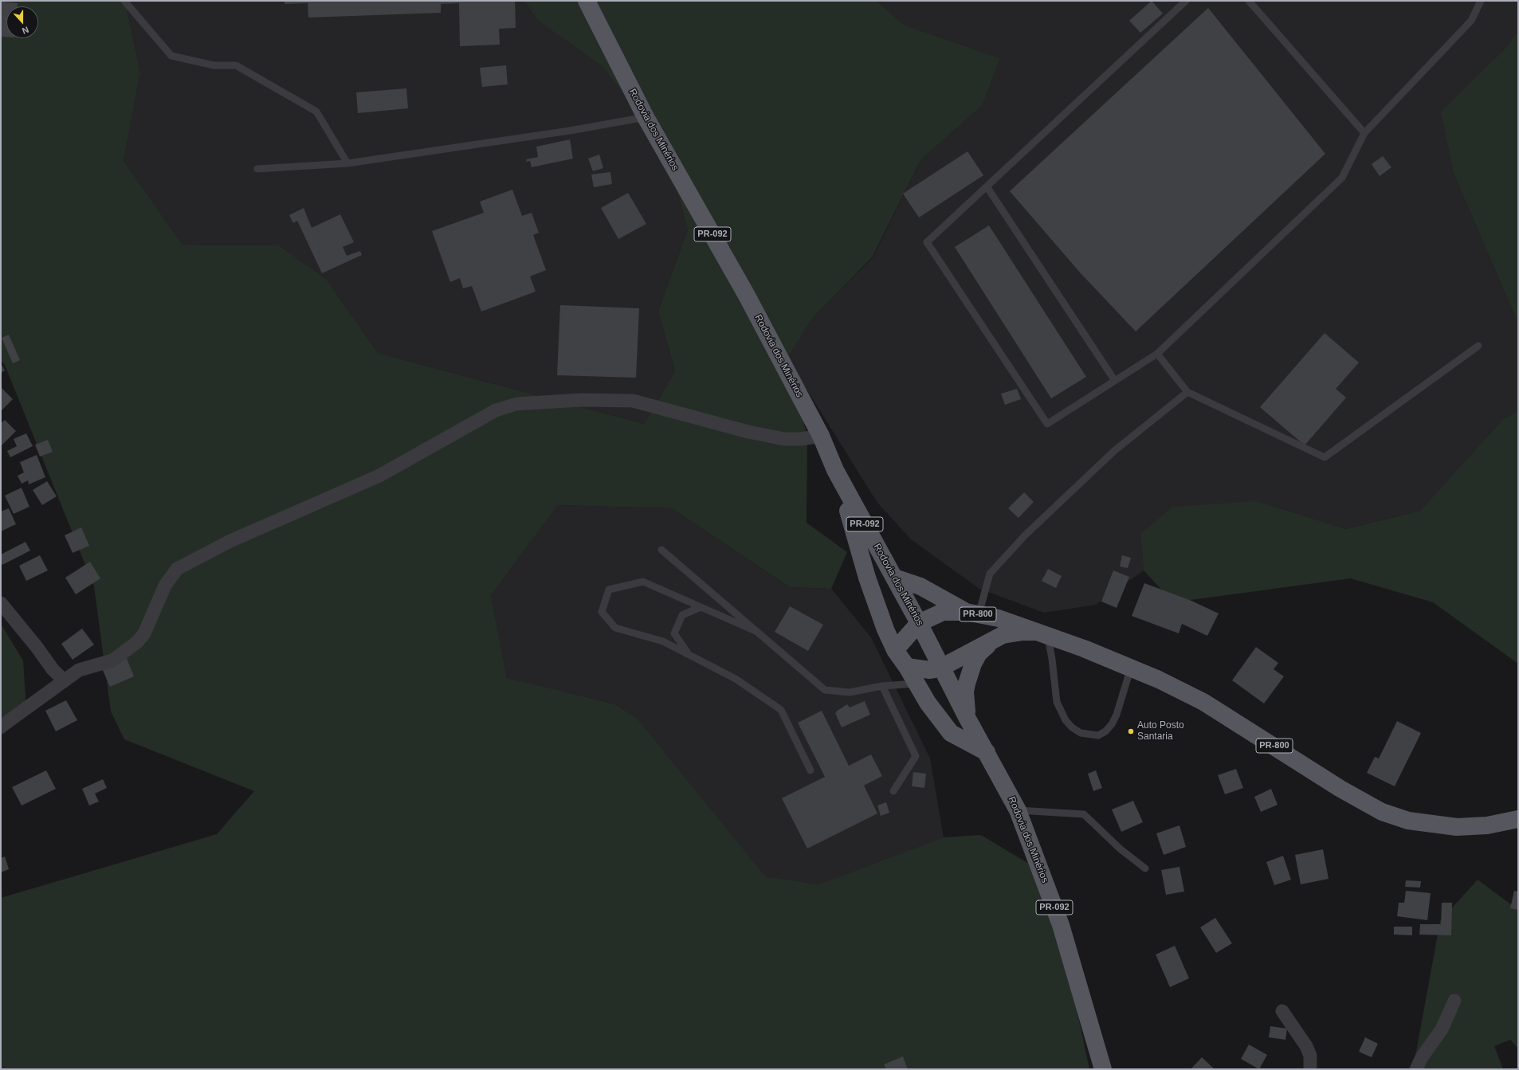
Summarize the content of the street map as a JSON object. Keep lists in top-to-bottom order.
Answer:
{
  "streets": {
    "main road": ["Rodovia dos Minérios", "PR-092", "PR-800"]
  },
  "crossings": [
    ["Rodovia dos Minérios", "PR-800"]
  ],
  "places": ["Auto Posto Santaria"],
  "north": "bottom"
}
